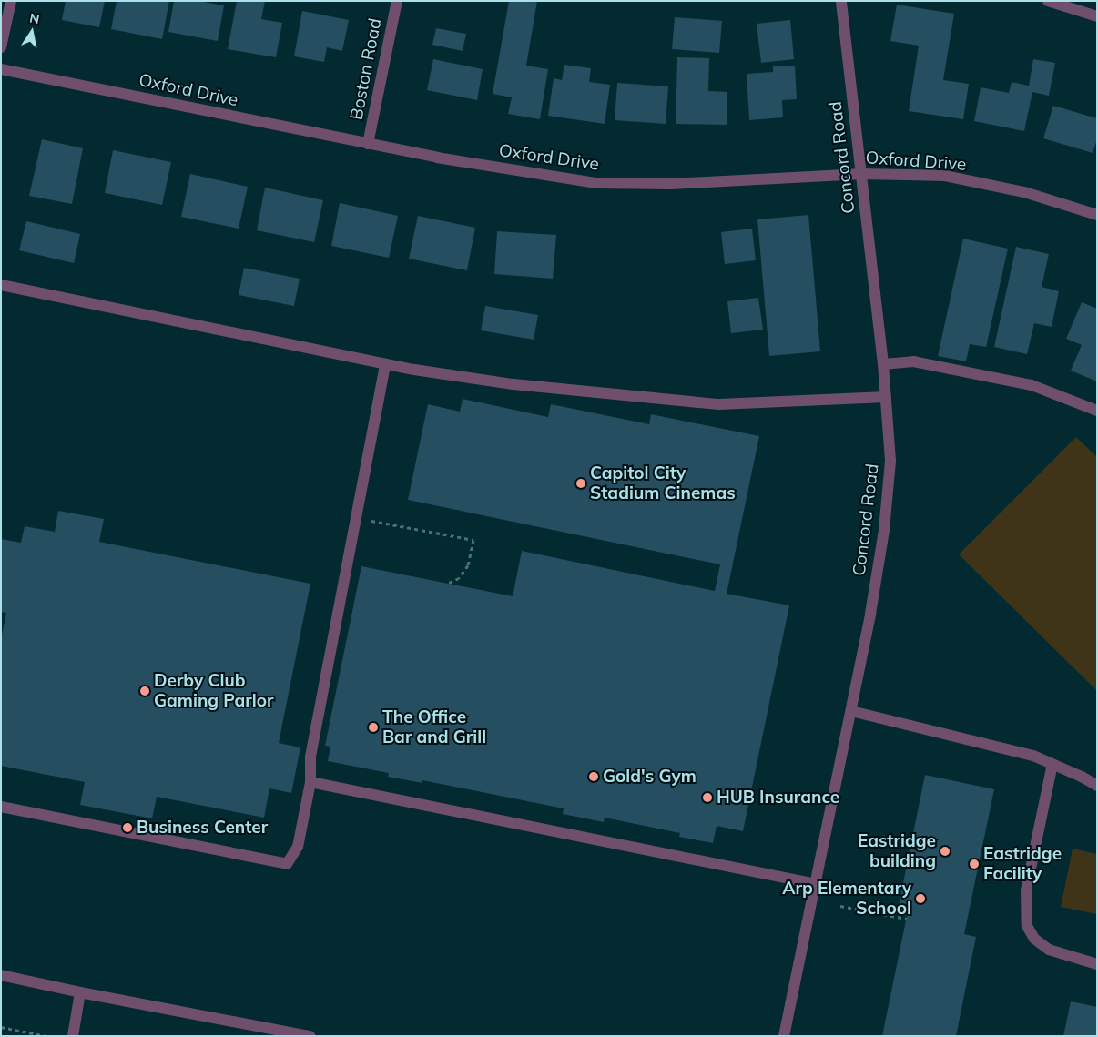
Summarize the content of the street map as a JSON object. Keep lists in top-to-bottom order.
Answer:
{
  "streets": {
    "street": ["Boston Road", "Oxford Drive", "Concord Road"]
  },
  "crossings": [
    ["Boston Road", "Oxford Drive"],
    ["Oxford Drive", "Concord Road"]
  ],
  "places": [
    "Capitol City Stadium Cinemas",
    "Derby Club Gaming Parlor",
    "The Office Bar and Grill",
    "Gold's Gym",
    "HUB Insurance",
    "Business Center",
    "Eastridge building",
    "Eastridge Facility",
    "Arp Elementary School"
  ],
  "north": "top"
}
